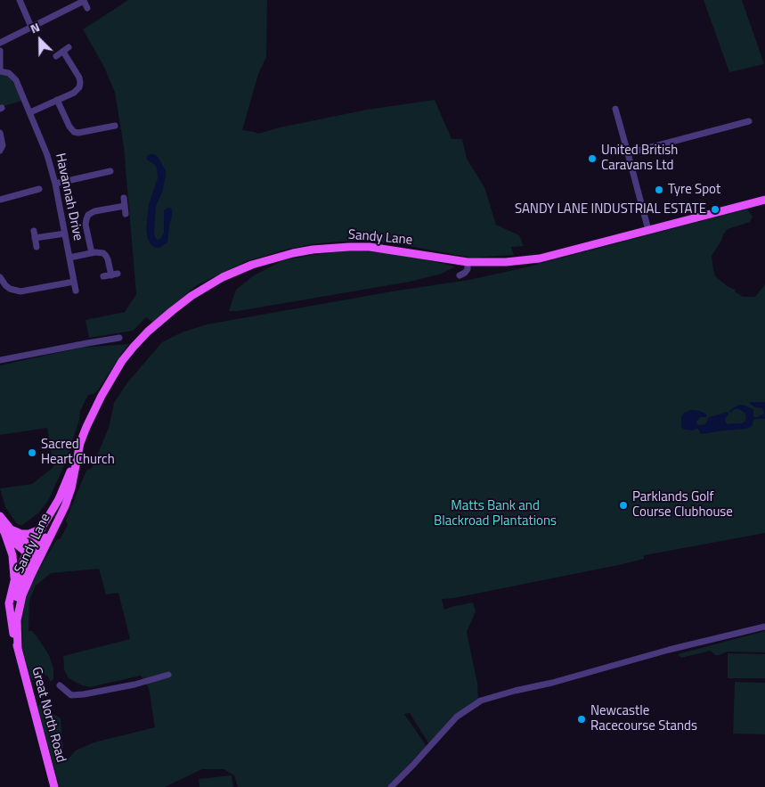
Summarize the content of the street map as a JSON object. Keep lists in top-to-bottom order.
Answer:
{
  "streets": {
    "main road": ["Sandy Lane", "Great North Road"],
    "street": ["Havannah Drive"]
  },
  "crossings": [
    ["Sandy Lane", "Great North Road"]
  ],
  "parks": ["Matts Bank and Blackroad Plantations"],
  "places": [
    "United British Caravans Ltd",
    "Tyre Spot",
    "SANDY LANE INDUSTRIAL ESTATE",
    "Sacred Heart Church",
    "Parklands Golf Course Clubhouse",
    "Newcastle Racecourse Stands"
  ],
  "north": "top left"
}
